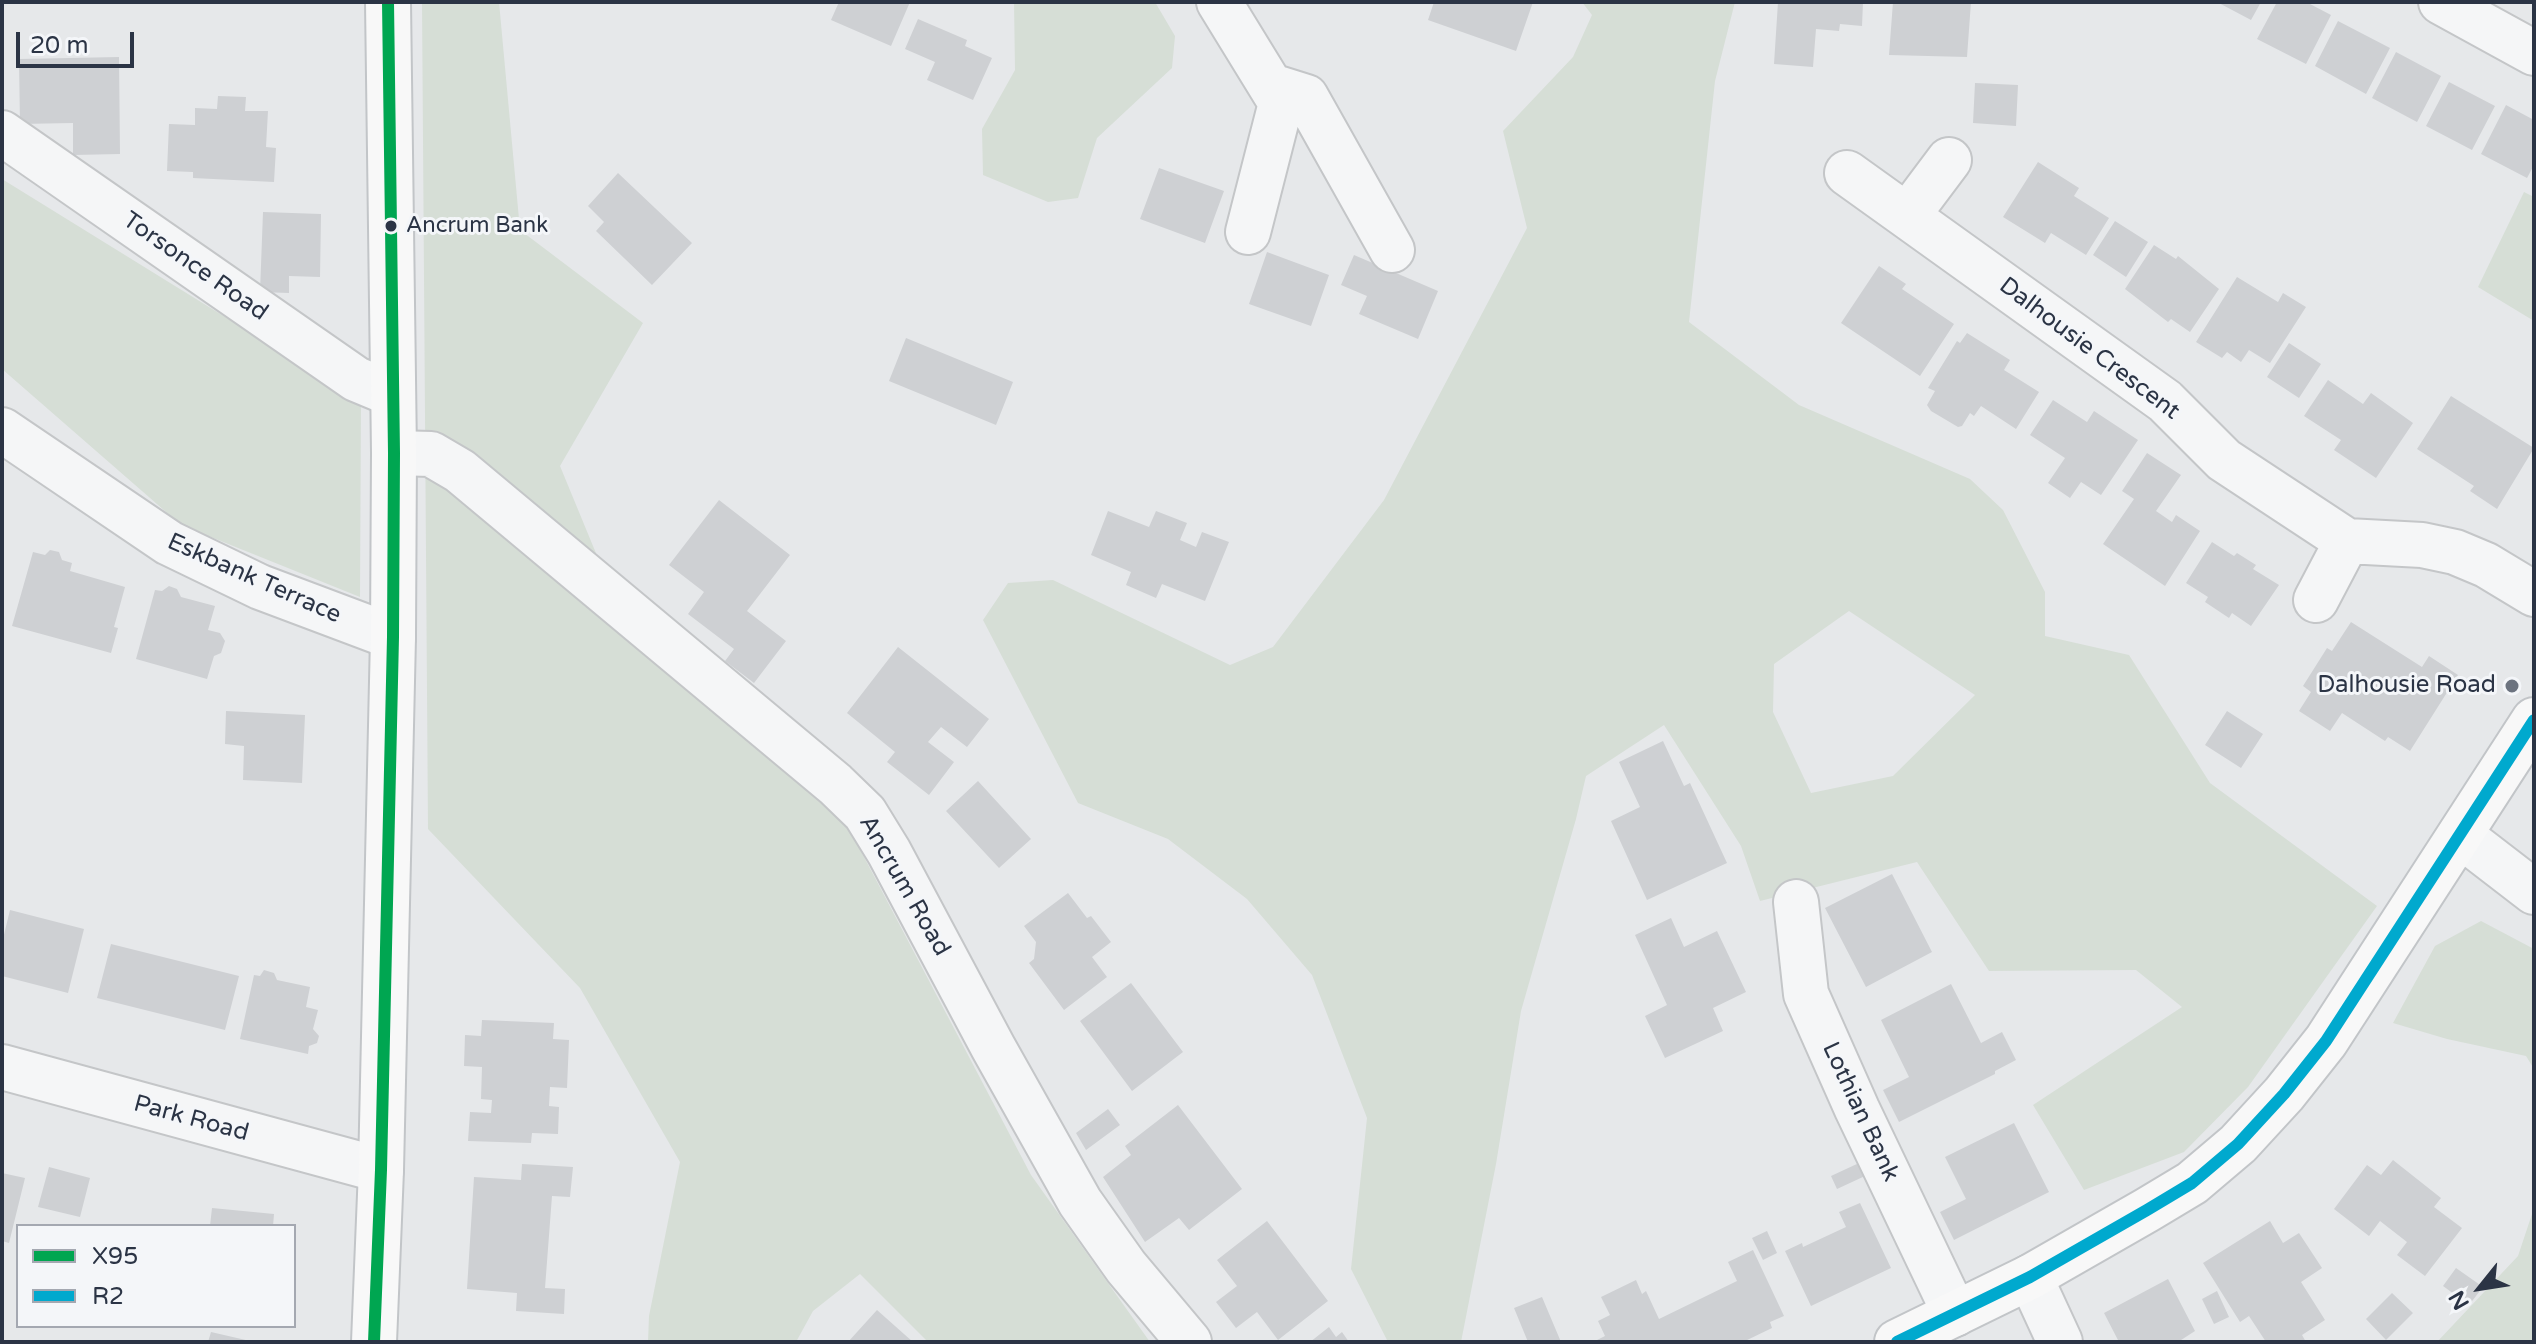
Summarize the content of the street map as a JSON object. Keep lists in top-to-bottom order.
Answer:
{
  "streets": {
    "street": [
      "Torsonce Road",
      "Dalhousie Crescent",
      "Eskbank Terrace",
      "Ancrum Road",
      "Lothian Bank",
      "Park Road"
    ]
  },
  "places": ["Ancrum Bank", "Dalhousie Road"],
  "lines": ["transit line X95", "transit line R2"],
  "legend": ["X95", "R2"],
  "scale_bar": "20 m",
  "north": "bottom left"
}
